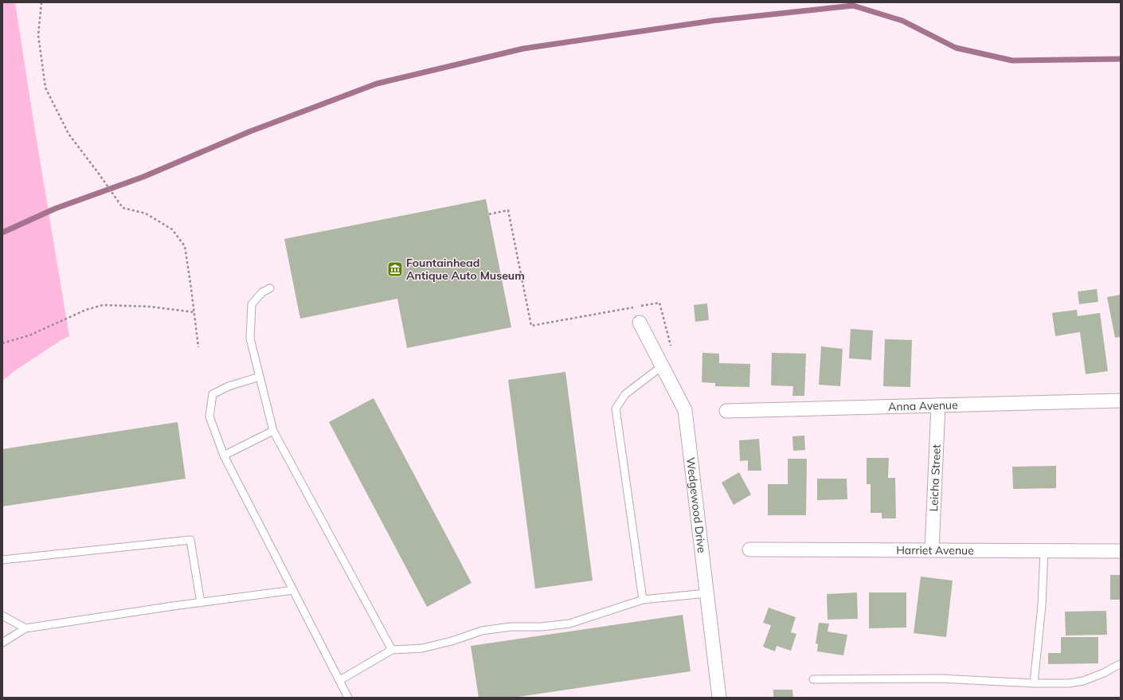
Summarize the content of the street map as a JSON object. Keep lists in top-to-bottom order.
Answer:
{
  "streets": {
    "street": [
      "Anna Avenue",
      "Leicha Street",
      "Wedgewood Drive",
      "Harriet Avenue"
    ]
  },
  "crossings": [
    ["Anna Avenue", "Leicha Street"],
    ["Leicha Street", "Harriet Avenue"]
  ],
  "places": {
    "museum": ["Fountainhead Antique Auto Museum"]
  }
}
